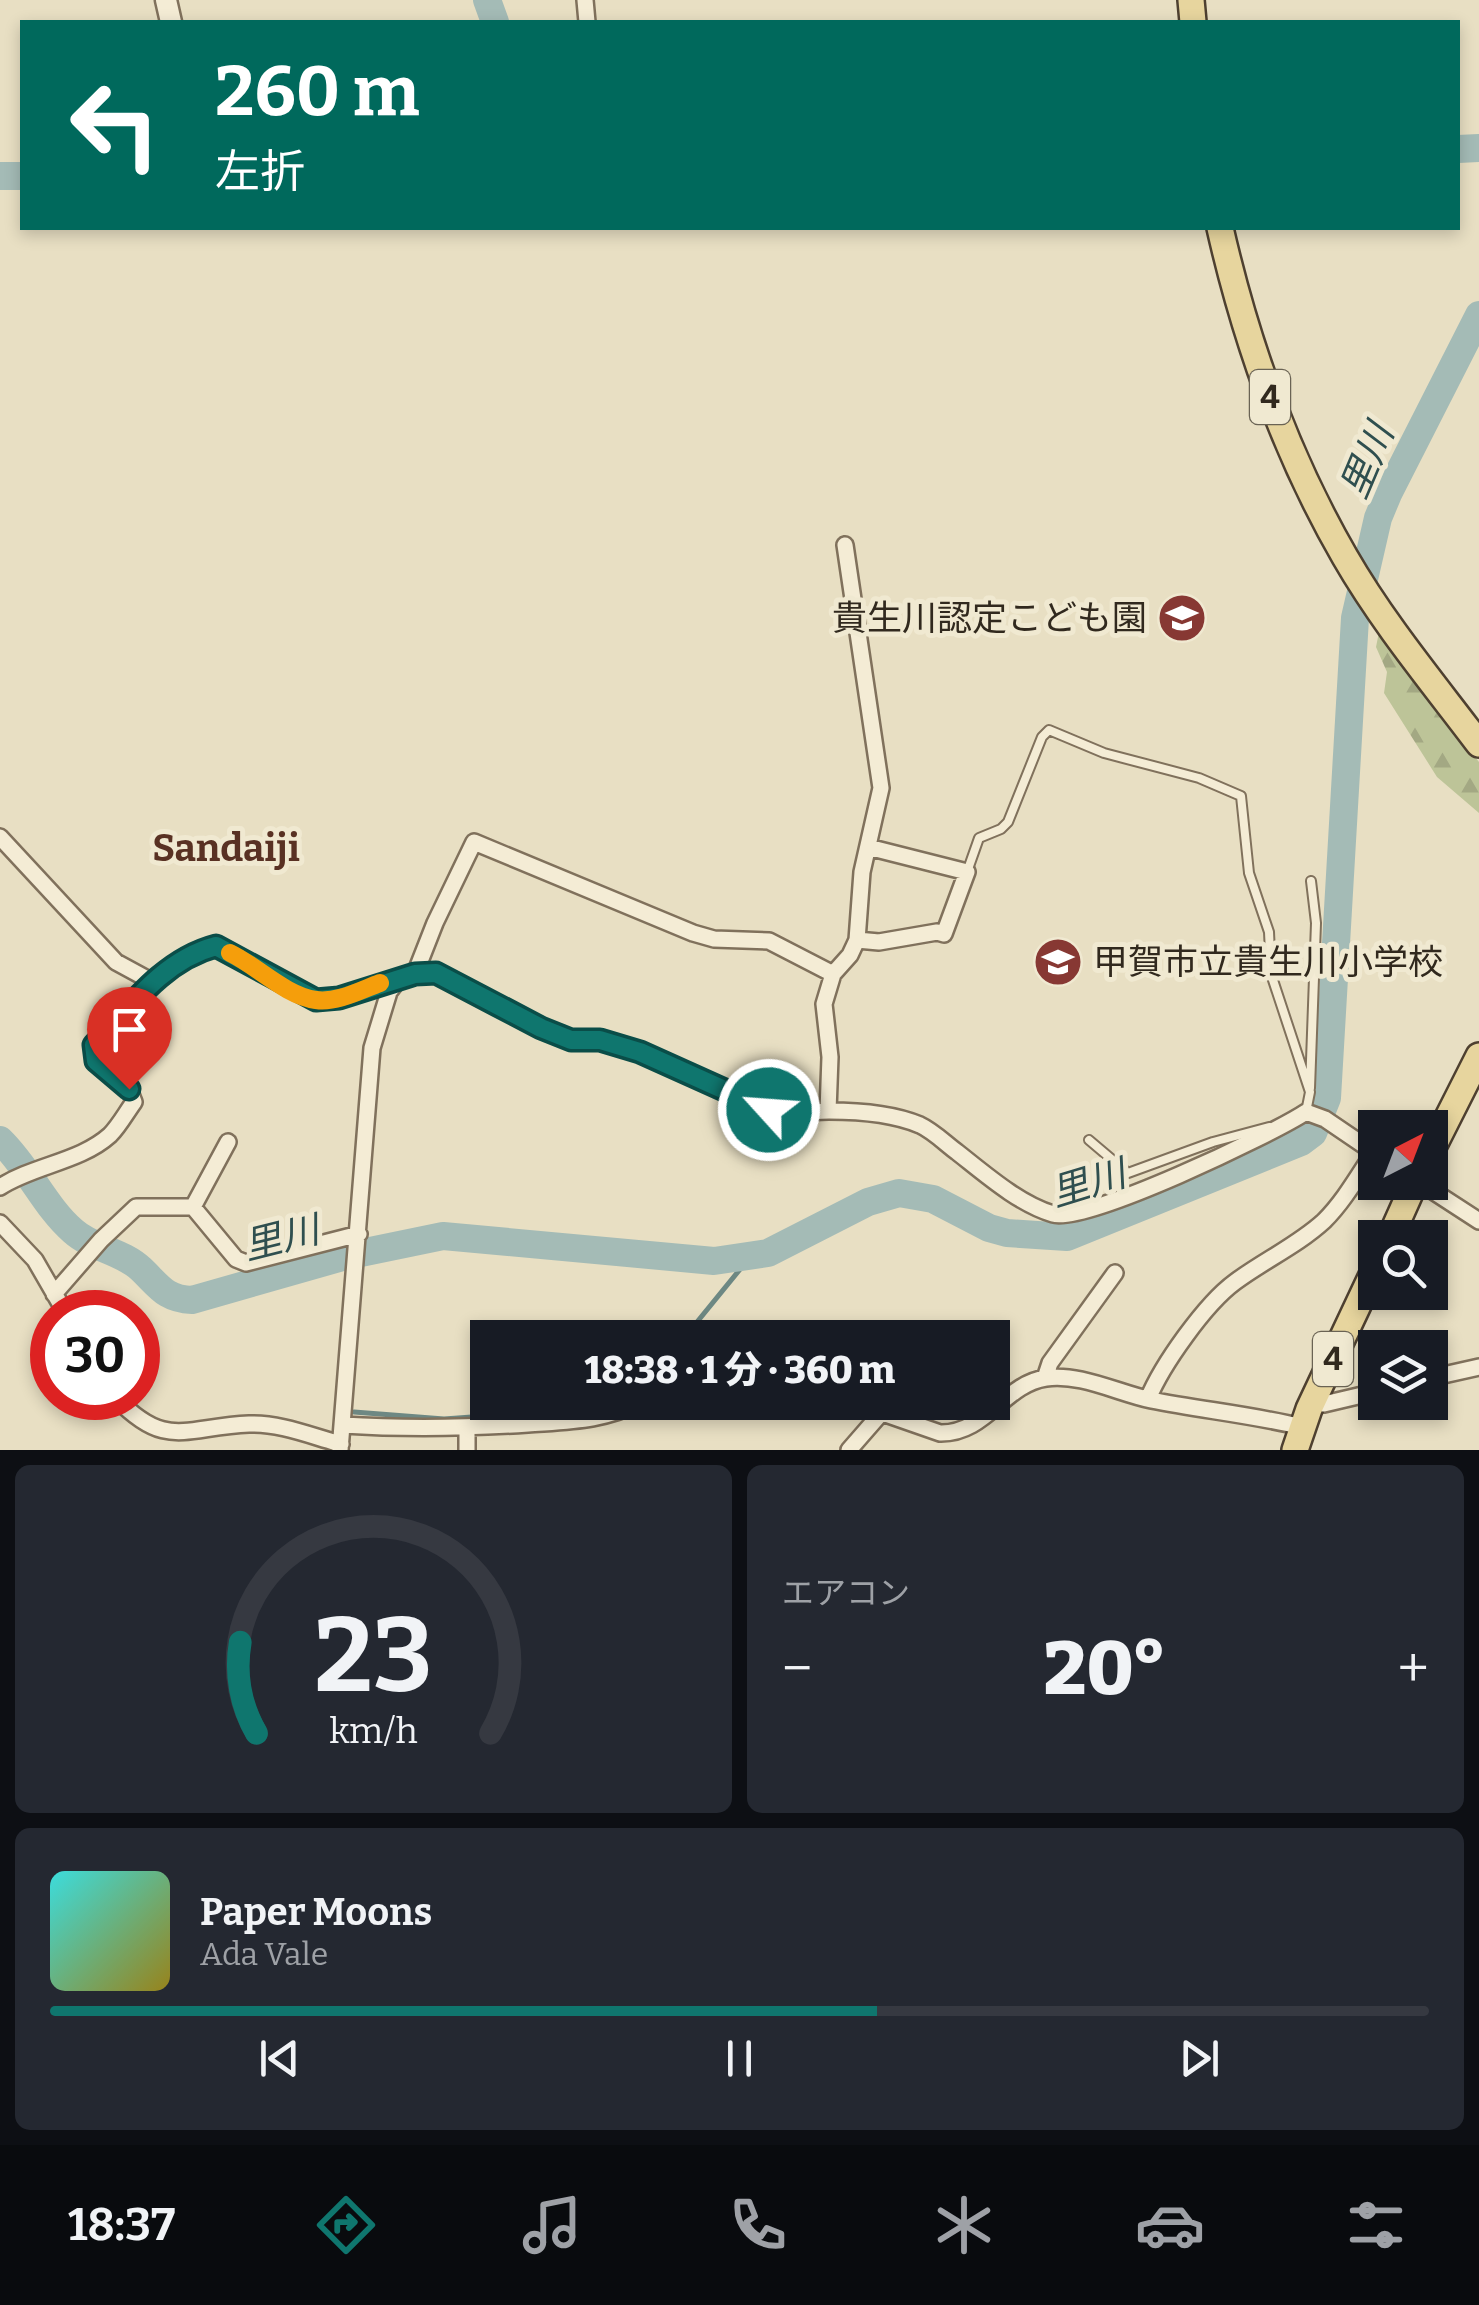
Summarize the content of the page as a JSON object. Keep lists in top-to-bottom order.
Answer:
{
  "streets": {
    "main road": ["4"]
  },
  "districts": ["Sandaiji"],
  "water": ["里川"],
  "places": {
    "school or university": ["貴生川認定こども園", "甲賀市立貴生川小学校"]
  },
  "north": "top right",
  "page": {
    "turn": ["260 m", "左折"],
    "limit": "30",
    "trip": "18:38 · 1 分 · 360 m",
    "tile": "エアコン",
    "heat": ["−", "20°", "+"],
    "song": ["Paper Moons", "Ada Vale"],
    "tabs": "18:37",
    "gauge": ["23", "km/h"]
  }
}
